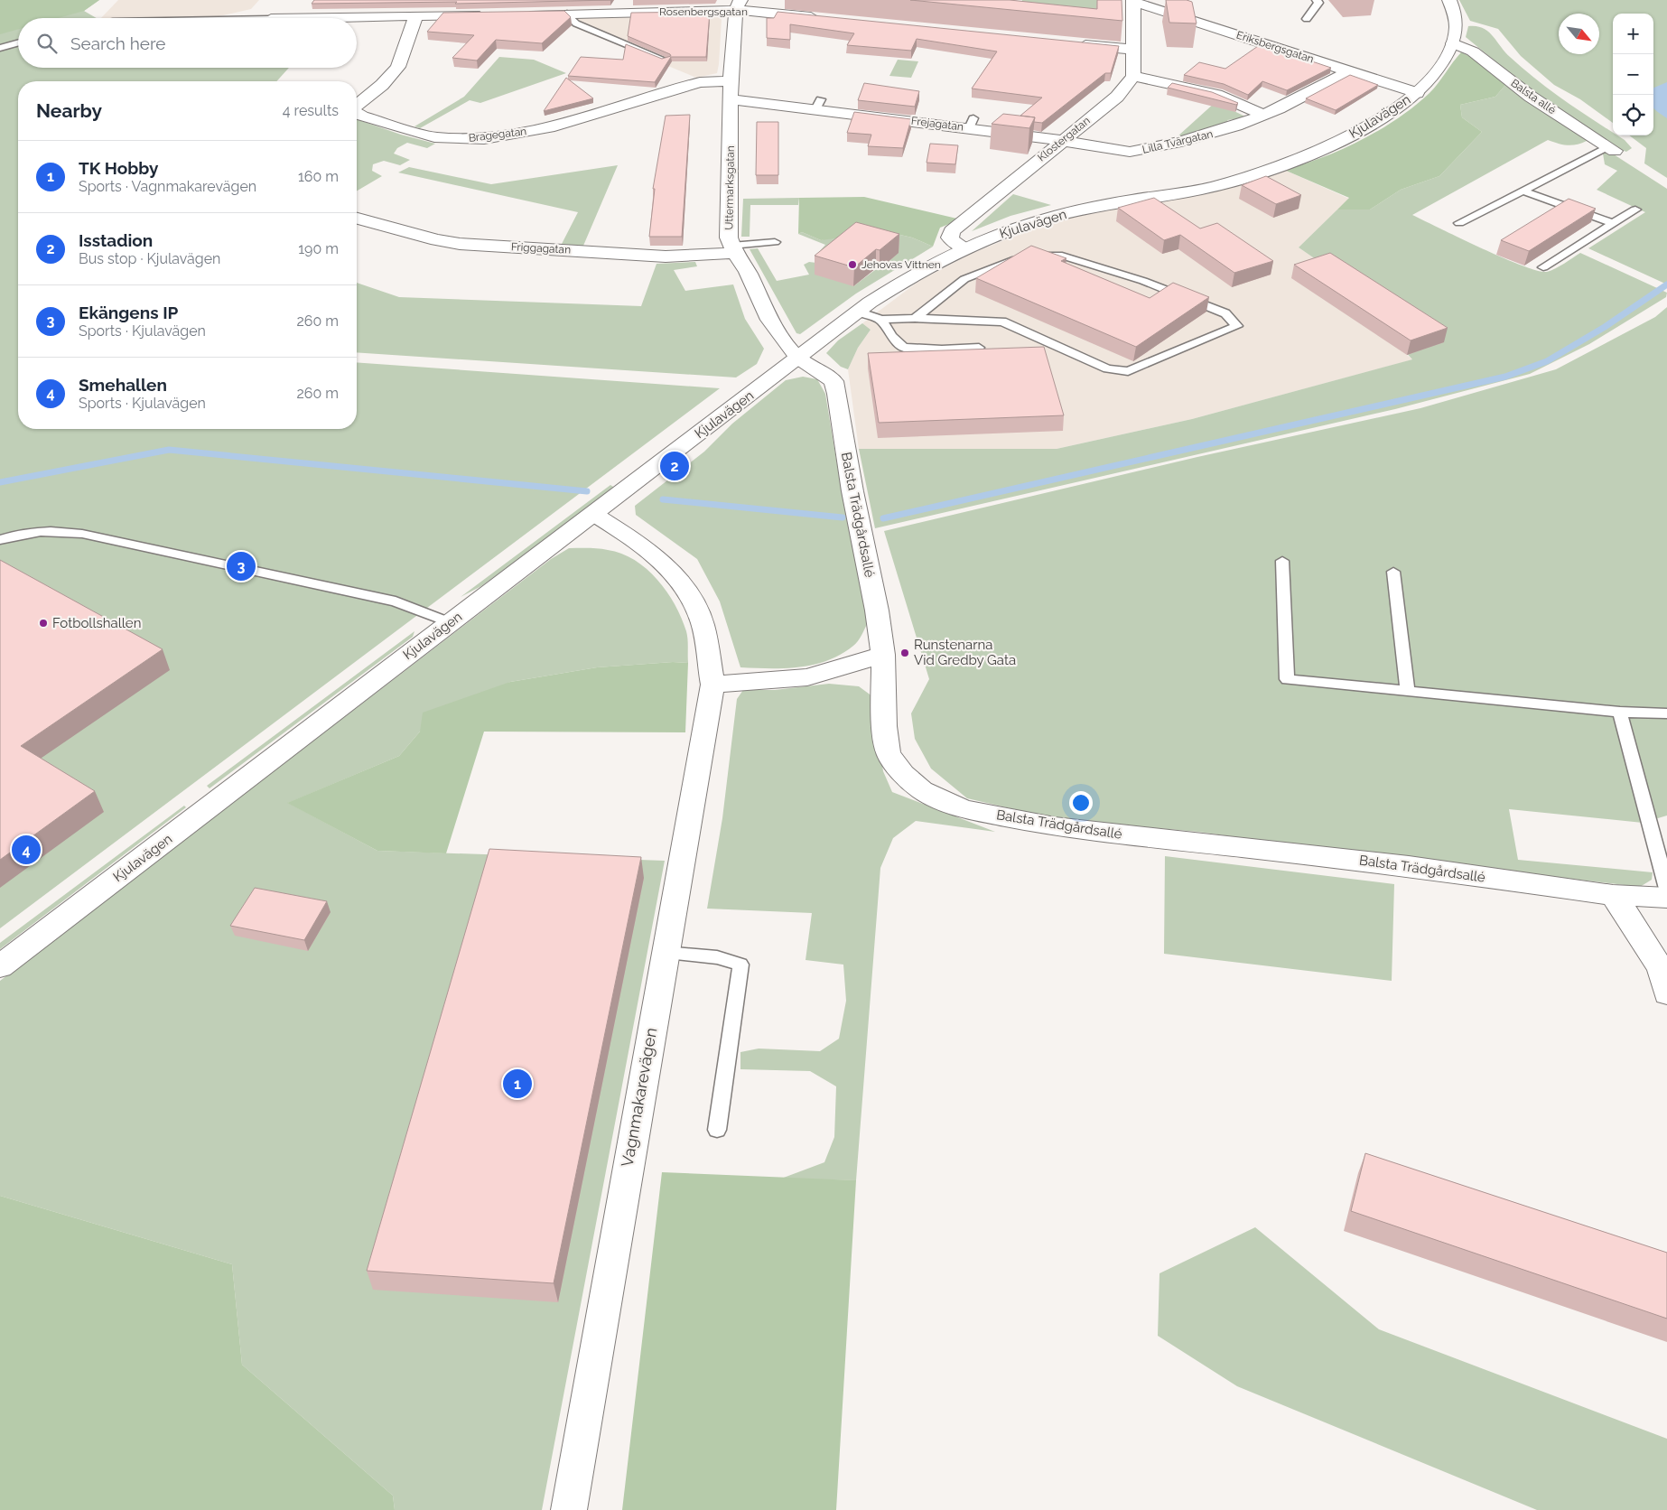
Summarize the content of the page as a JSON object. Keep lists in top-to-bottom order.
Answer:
{
  "streets": {
    "street": [
      "Rosenbergsgatan",
      "Eriksbergsgatan",
      "Balsta allé",
      "Kjulavägen",
      "Frejagatan",
      "Bragegatan",
      "Klostergatan",
      "Lilla Tvärgatan",
      "Uttermarksgatan",
      "Friggagatan",
      "Balsta Trädgårdsallé",
      "Vagnmakarevägen"
    ]
  },
  "crossings": [
    ["Rosenbergsgatan", "Uttermarksgatan"],
    ["Eriksbergsgatan", "Kjulavägen"],
    ["Eriksbergsgatan", "Lilla Tvärgatan"],
    ["Balsta allé", "Kjulavägen"],
    ["Kjulavägen", "Klostergatan"],
    ["Kjulavägen", "Uttermarksgatan"],
    ["Kjulavägen", "Balsta Trädgårdsallé"],
    ["Kjulavägen", "Vagnmakarevägen"],
    ["Frejagatan", "Klostergatan"],
    ["Frejagatan", "Lilla Tvärgatan"],
    ["Frejagatan", "Uttermarksgatan"],
    ["Bragegatan", "Uttermarksgatan"],
    ["Klostergatan", "Lilla Tvärgatan"],
    ["Uttermarksgatan", "Friggagatan"],
    ["Uttermarksgatan", "Balsta Trädgårdsallé"]
  ],
  "places": ["Jehovas Vittnen", "Fotbollshallen", "Runstenarna Vid Gredby Gata"],
  "north": "bottom right",
  "page": {
    "map_buttons": ["+", "−"],
    "search": "Search here",
    "heading": ["Nearby", "4 results"],
    "list": [
      {
        "mark": "1",
        "name": "TK Hobby",
        "note": "Sports · Vagnmakarevägen",
        "value": "160 m"
      },
      {
        "mark": "2",
        "name": "Isstadion",
        "note": "Bus stop · Kjulavägen",
        "value": "190 m"
      },
      {
        "mark": "3",
        "name": "Ekängens IP",
        "note": "Sports · Kjulavägen",
        "value": "260 m"
      },
      {
        "mark": "4",
        "name": "Smehallen",
        "note": "Sports · Kjulavägen",
        "value": "260 m"
      }
    ],
    "pins": [
      "2",
      "3",
      "4",
      "1"
    ]
  }
}
